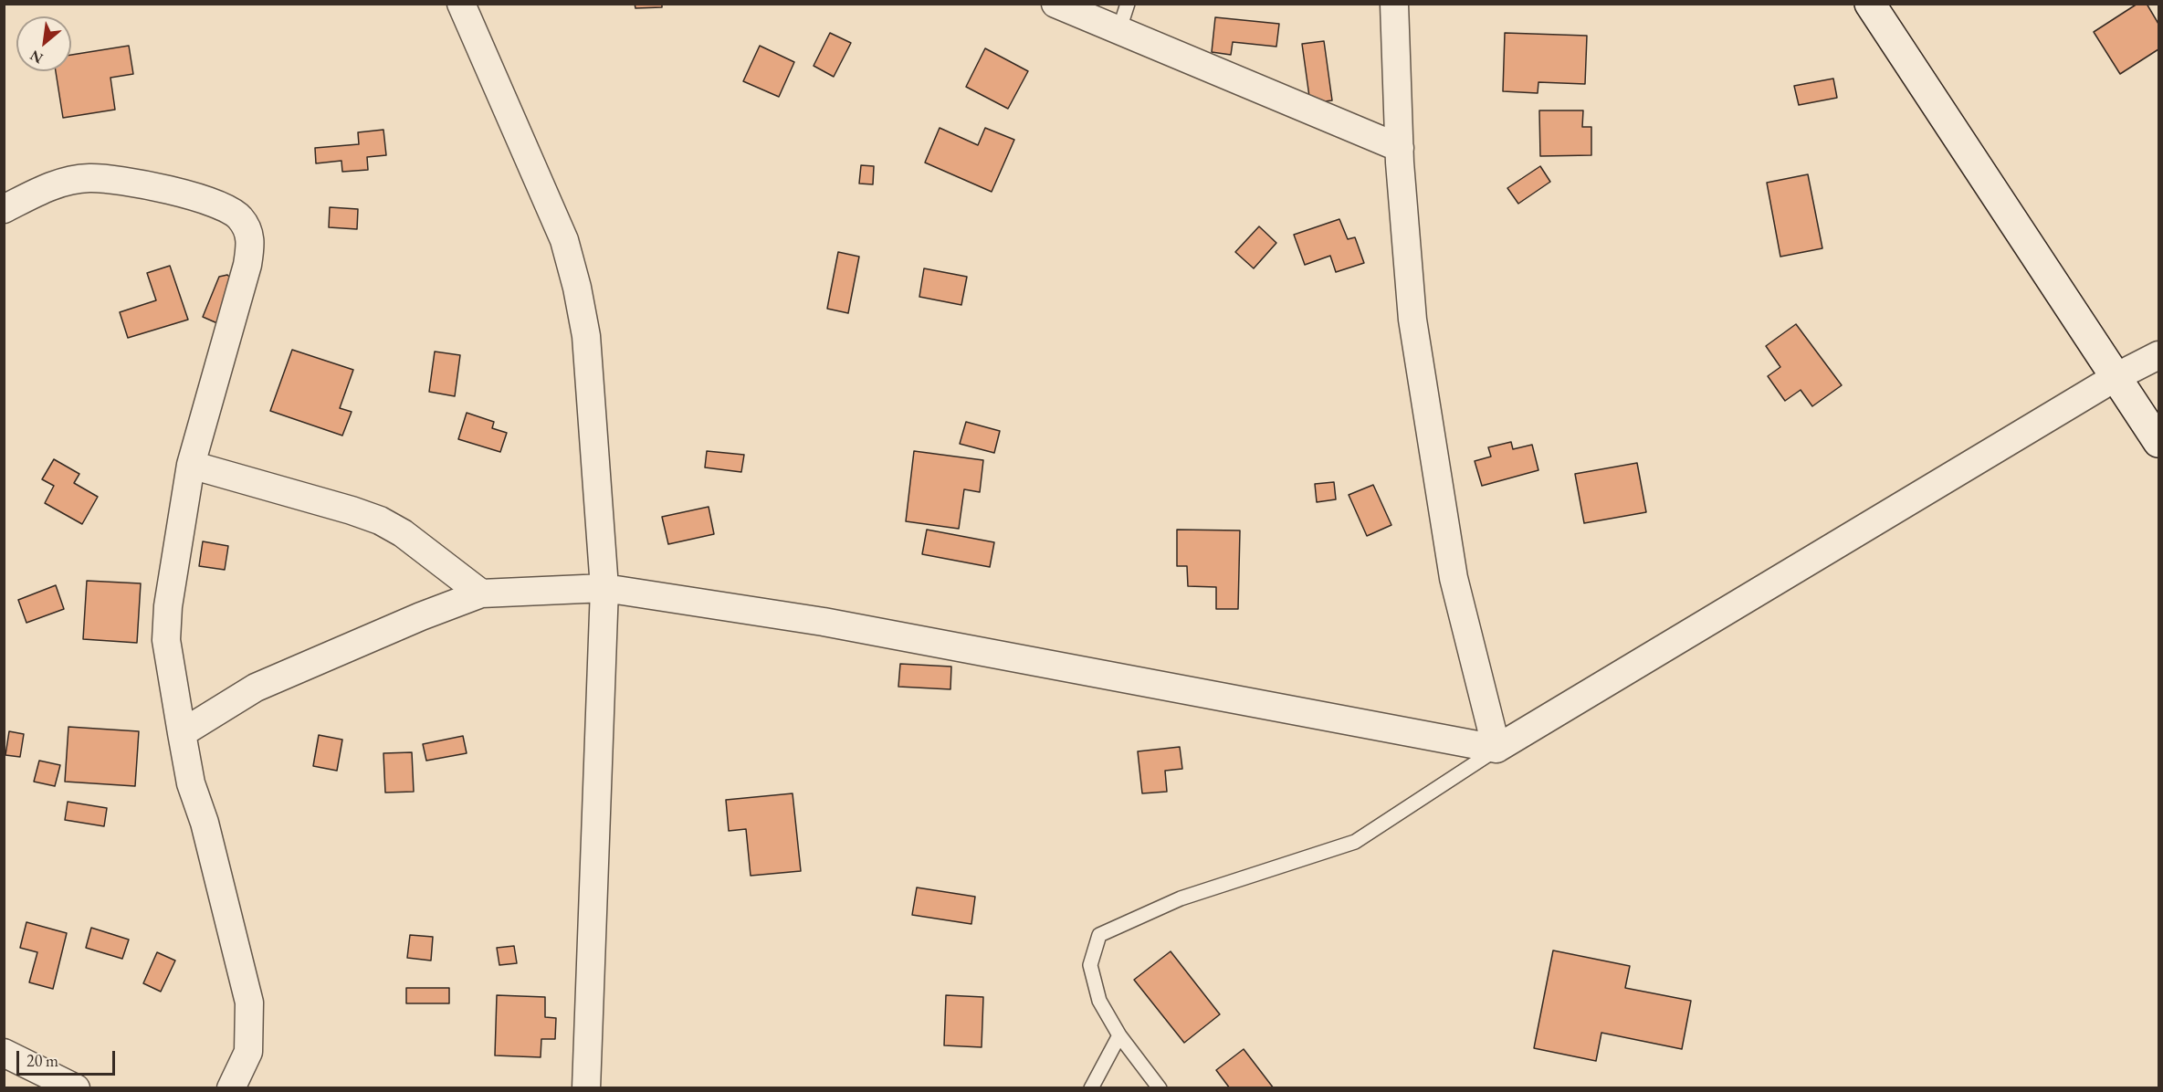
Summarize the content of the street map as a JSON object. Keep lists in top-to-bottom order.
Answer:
{
  "scale_bar": "20 m",
  "north": "bottom left"
}
